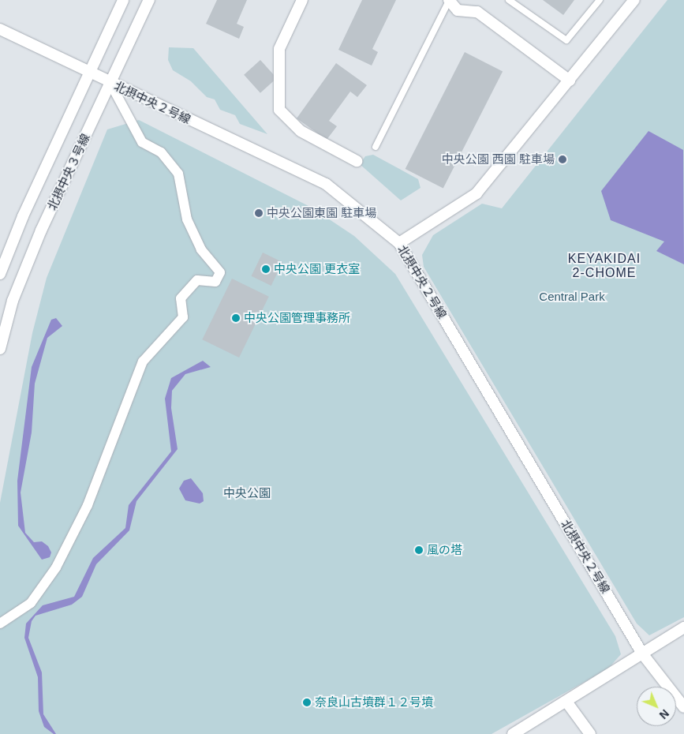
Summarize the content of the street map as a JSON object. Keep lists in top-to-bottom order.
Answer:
{
  "streets": {
    "street": ["北摂中央２号線", "北摂中央３号線"]
  },
  "crossings": [
    ["北摂中央２号線", "北摂中央３号線"]
  ],
  "districts": ["KEYAKIDAI 2-CHOME"],
  "parks": ["Central Park", "中央公園"],
  "places": [
    "中央公園 西園 駐車場",
    "中央公園東園 駐車場",
    "中央公園 更衣室",
    "中央公園管理事務所",
    "風の塔",
    "奈良山古墳群１２号墳"
  ],
  "north": "bottom right"
}
